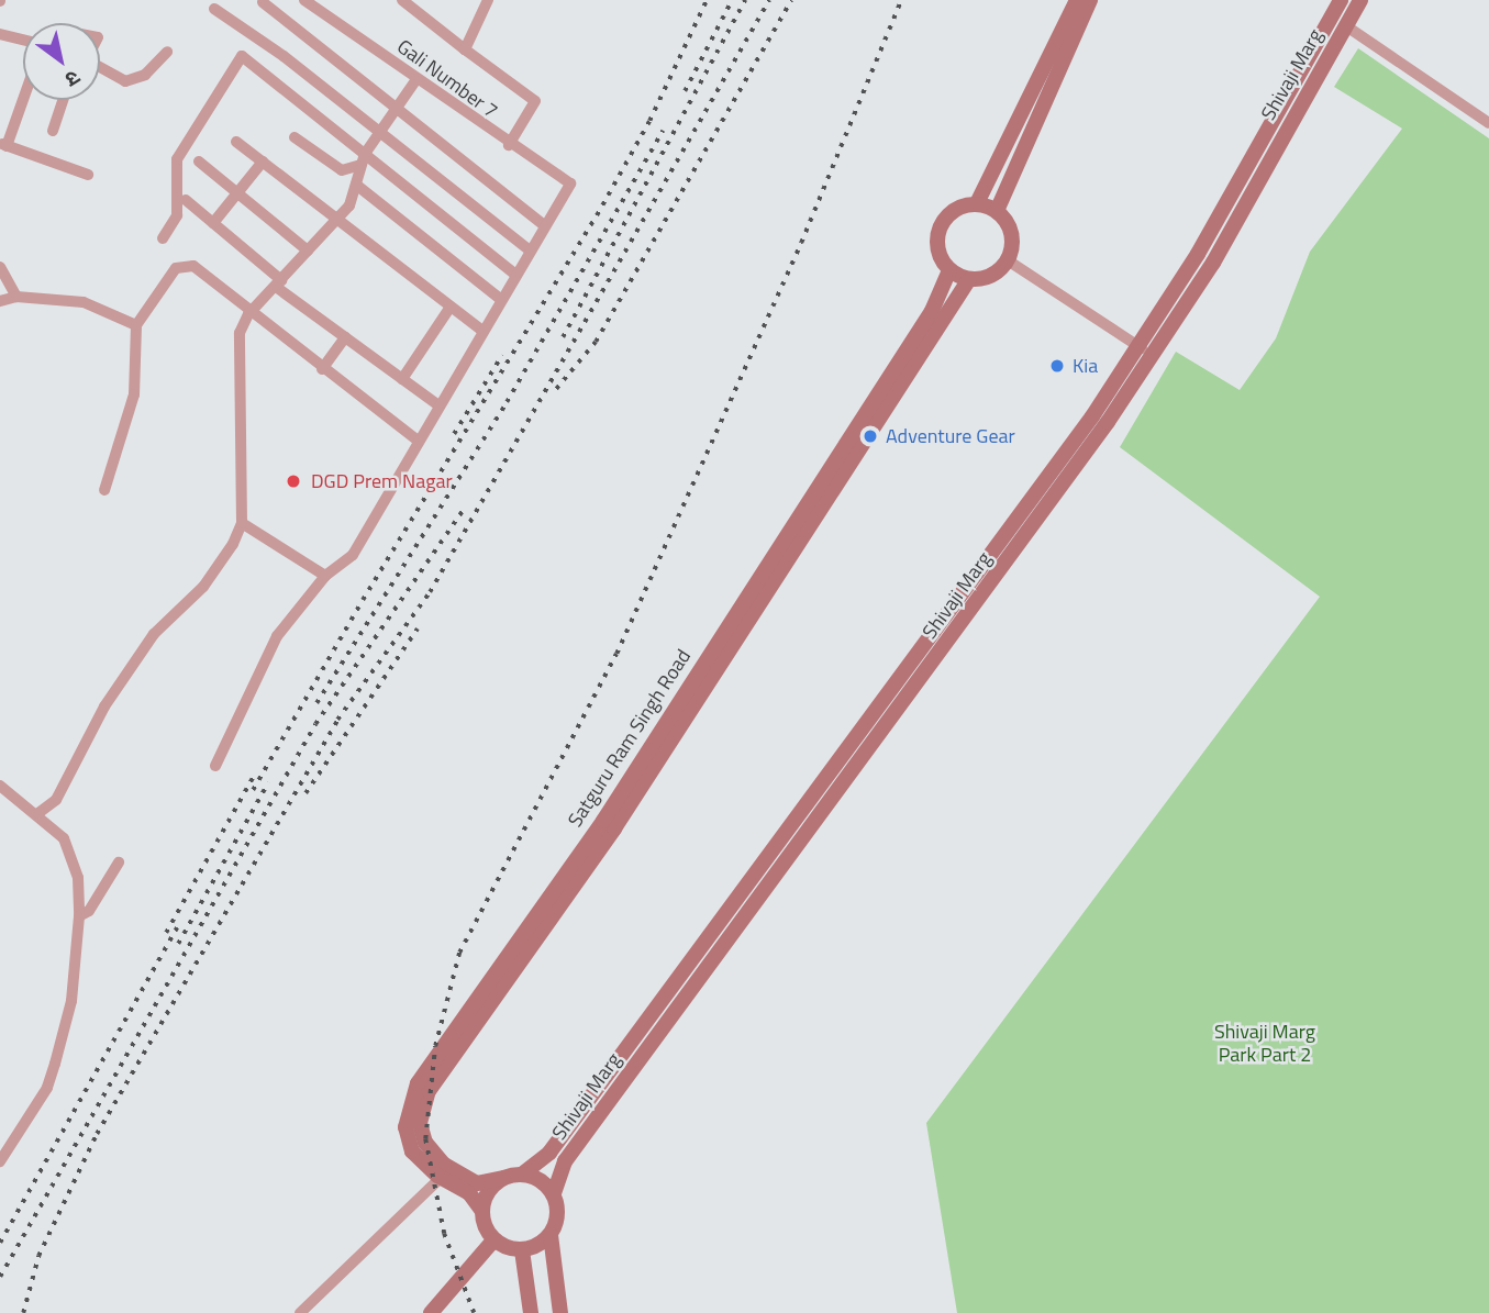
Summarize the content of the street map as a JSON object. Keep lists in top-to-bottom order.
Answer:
{
  "streets": {
    "main road": ["Shivaji Marg", "Satguru Ram Singh Road"],
    "street": ["Gali Number 7"]
  },
  "crossings": [
    ["Shivaji Marg", "Satguru Ram Singh Road"]
  ],
  "parks": ["Shivaji Marg Park Part 2"],
  "places": ["Kia", "Adventure Gear", "DGD Prem Nagar"],
  "north": "bottom right"
}
